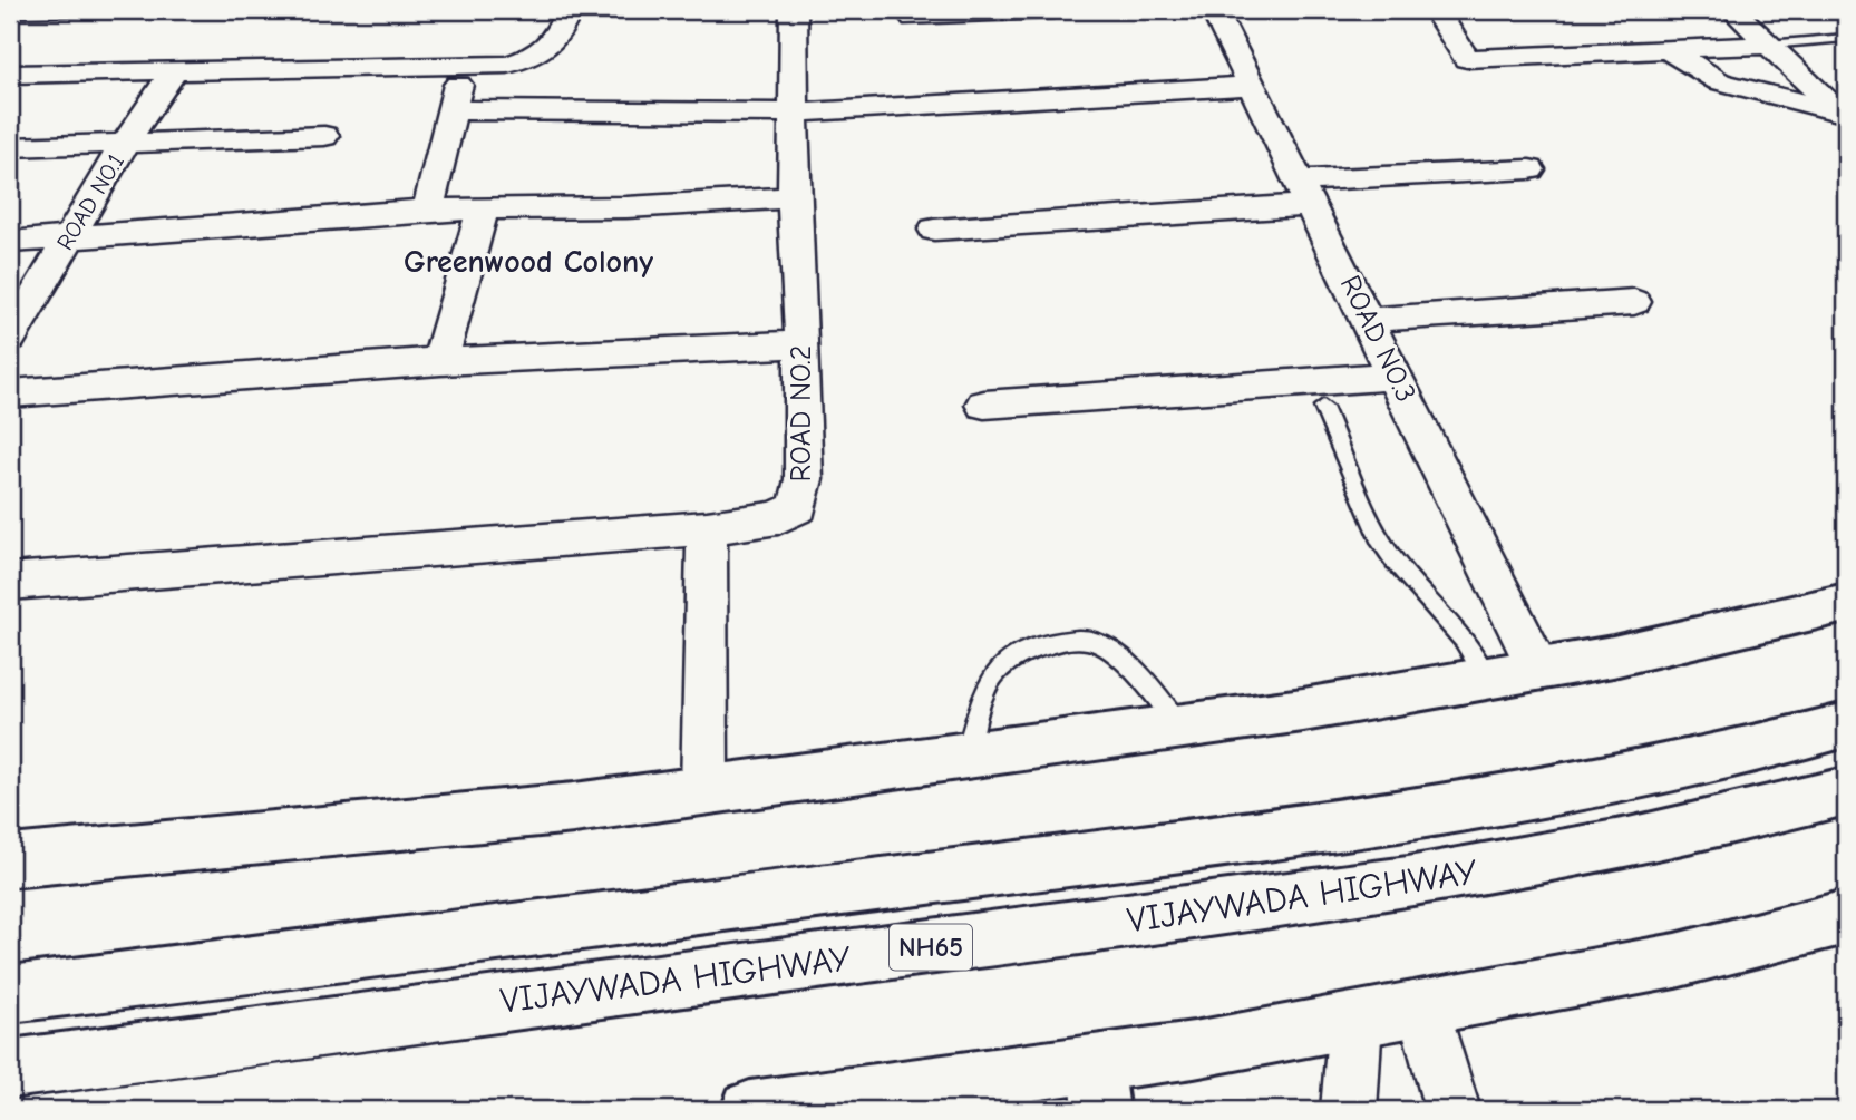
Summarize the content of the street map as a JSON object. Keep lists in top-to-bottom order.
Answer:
{
  "streets": {
    "main road": ["VIJAYWADA HIGHWAY", "NH65"],
    "street": ["ROAD NO.1", "ROAD NO.3", "ROAD NO.2"]
  },
  "districts": ["Greenwood Colony"]
}
